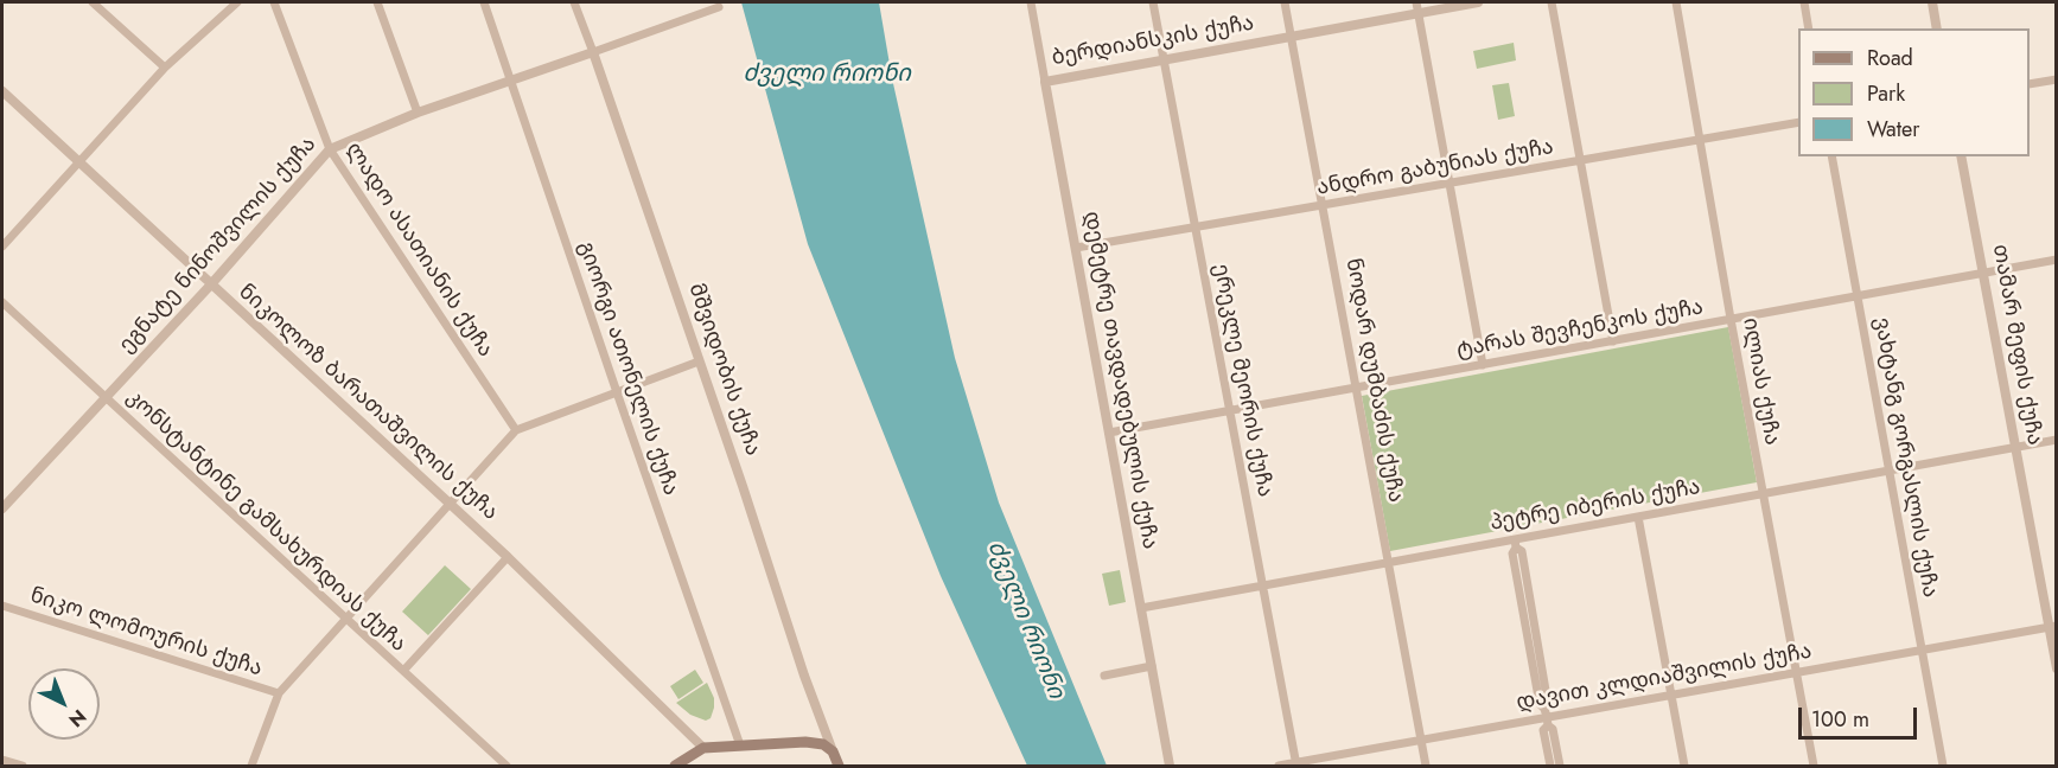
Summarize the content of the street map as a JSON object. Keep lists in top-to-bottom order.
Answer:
{
  "streets": {
    "street": [
      "ბერდიანსკის ქუჩა",
      "ანდრო გაბუნიას ქუჩა",
      "ეგნატე ნინოშვილის ქუჩა",
      "ლადო ასათიანის ქუჩა",
      "ტარას შევჩენკოს ქუჩა",
      "თამარ მეფის ქუჩა",
      "გიორგი ათონელის ქუჩა",
      "მშვიდობის ქუჩა",
      "დემეტრე თავდადებულის ქუჩა",
      "ერეკლე მეორის ქუჩა",
      "ნოდარ დუმბაძის ქუჩა",
      "ილიას ქუჩა",
      "ნიკოლოზ ბარათაშვილის ქუჩა",
      "ვახტანგ გორგასლის ქუჩა",
      "პეტრე იბერის ქუჩა",
      "კონსტანტინე გამსახურდიას ქუჩა",
      "ნიკო ლომოურის ქუჩა",
      "დავით კლდიაშვილის ქუჩა"
    ]
  },
  "crossings": [
    ["ბერდიანსკის ქუჩა", "დემეტრე თავდადებულის ქუჩა"],
    ["ბერდიანსკის ქუჩა", "ერეკლე მეორის ქუჩა"],
    ["ბერდიანსკის ქუჩა", "ნოდარ დუმბაძის ქუჩა"],
    ["ანდრო გაბუნიას ქუჩა", "დემეტრე თავდადებულის ქუჩა"],
    ["ანდრო გაბუნიას ქუჩა", "ერეკლე მეორის ქუჩა"],
    ["ანდრო გაბუნიას ქუჩა", "ნოდარ დუმბაძის ქუჩა"],
    ["ანდრო გაბუნიას ქუჩა", "ილიას ქუჩა"],
    ["ეგნატე ნინოშვილის ქუჩა", "ლადო ასათიანის ქუჩა"],
    ["ეგნატე ნინოშვილის ქუჩა", "გიორგი ათონელის ქუჩა"],
    ["ეგნატე ნინოშვილის ქუჩა", "მშვიდობის ქუჩა"],
    ["ეგნატე ნინოშვილის ქუჩა", "ნიკოლოზ ბარათაშვილის ქუჩა"],
    ["ეგნატე ნინოშვილის ქუჩა", "კონსტანტინე გამსახურდიას ქუჩა"],
    ["ტარას შევჩენკოს ქუჩა", "თამარ მეფის ქუჩა"],
    ["ტარას შევჩენკოს ქუჩა", "დემეტრე თავდადებულის ქუჩა"],
    ["ტარას შევჩენკოს ქუჩა", "ერეკლე მეორის ქუჩა"],
    ["ტარას შევჩენკოს ქუჩა", "ნოდარ დუმბაძის ქუჩა"],
    ["ტარას შევჩენკოს ქუჩა", "ილიას ქუჩა"],
    ["ტარას შევჩენკოს ქუჩა", "ვახტანგ გორგასლის ქუჩა"],
    ["თამარ მეფის ქუჩა", "პეტრე იბერის ქუჩა"],
    ["თამარ მეფის ქუჩა", "დავით კლდიაშვილის ქუჩა"],
    ["დემეტრე თავდადებულის ქუჩა", "პეტრე იბერის ქუჩა"],
    ["ერეკლე მეორის ქუჩა", "პეტრე იბერის ქუჩა"],
    ["ერეკლე მეორის ქუჩა", "დავით კლდიაშვილის ქუჩა"],
    ["ნოდარ დუმბაძის ქუჩა", "პეტრე იბერის ქუჩა"],
    ["ნოდარ დუმბაძის ქუჩა", "დავით კლდიაშვილის ქუჩა"],
    ["ილიას ქუჩა", "პეტრე იბერის ქუჩა"],
    ["ილიას ქუჩა", "დავით კლდიაშვილის ქუჩა"],
    ["ვახტანგ გორგასლის ქუჩა", "პეტრე იბერის ქუჩა"],
    ["ვახტანგ გორგასლის ქუჩა", "დავით კლდიაშვილის ქუჩა"]
  ],
  "water": ["ძველი რიონი"],
  "legend": ["Road", "Park", "Water"],
  "scale_bar": "100 m",
  "north": "bottom right"
}
